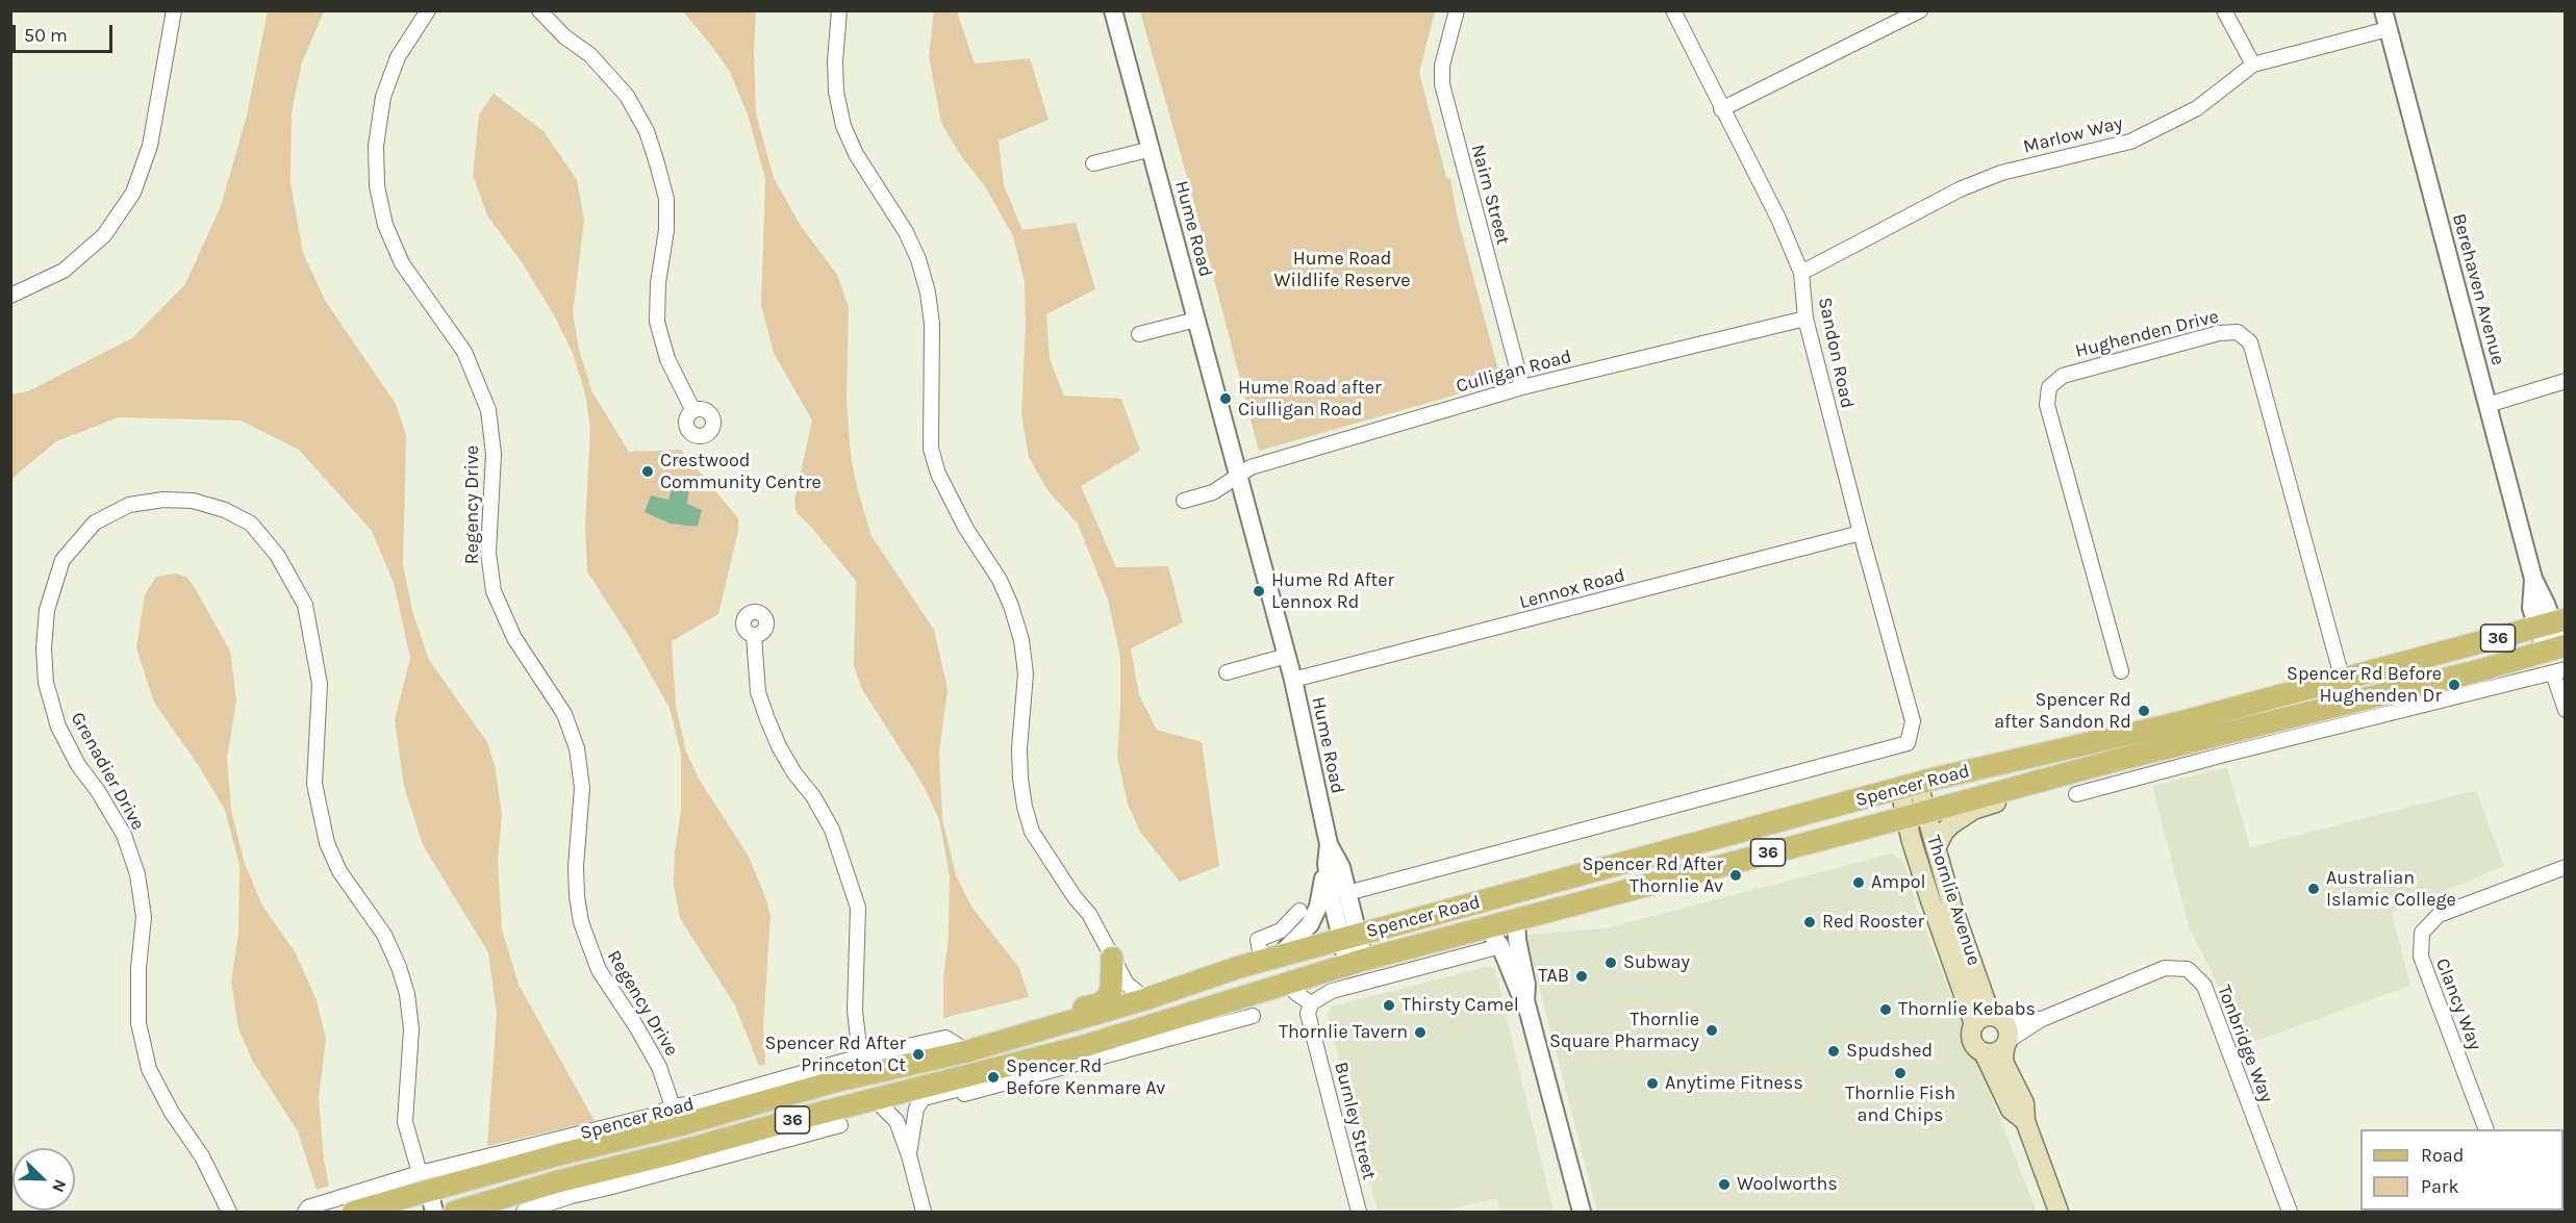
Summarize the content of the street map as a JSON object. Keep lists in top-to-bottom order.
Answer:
{
  "streets": {
    "main road": ["36", "Spencer Road", "Thornlie Avenue"],
    "street": [
      "Marlow Way",
      "Nairn Street",
      "Hume Road",
      "Berehaven Avenue",
      "Hughenden Drive",
      "Sandon Road",
      "Culligan Road",
      "Regency Drive",
      "Lennox Road",
      "Grenadier Drive",
      "Clancy Way",
      "Tonbridge Way",
      "Burnley Street"
    ]
  },
  "crossings": [
    ["Marlow Way", "Berehaven Avenue"],
    ["Marlow Way", "Sandon Road"],
    ["Nairn Street", "Culligan Road"],
    ["Hume Road", "Sandon Road"],
    ["Hume Road", "Culligan Road"],
    ["Hume Road", "Lennox Road"],
    ["Hume Road", "Spencer Road"],
    ["Berehaven Avenue", "Spencer Road"],
    ["Hughenden Drive", "Spencer Road"],
    ["Sandon Road", "Culligan Road"],
    ["Sandon Road", "Lennox Road"],
    ["Regency Drive", "Spencer Road"],
    ["Grenadier Drive", "Spencer Road"],
    ["Spencer Road", "Thornlie Avenue"],
    ["Thornlie Avenue", "Tonbridge Way"]
  ],
  "parks": ["Hume Road Wildlife Reserve"],
  "places": [
    "Hume Road after Ciulligan Road",
    "Crestwood Community Centre",
    "Hume Rd After Lennox Rd",
    "Spencer Rd Before Hughenden Dr",
    "Spencer Rd after Sandon Rd",
    "Spencer Rd After Thornlie Av",
    "Ampol",
    "Australian Islamic College",
    "Red Rooster",
    "Subway",
    "TAB",
    "Thirsty Camel",
    "Thornlie Kebabs",
    "Thornlie Square Pharmacy",
    "Thornlie Tavern",
    "Spudshed",
    "Spencer Rd After Princeton Ct",
    "Thornlie Fish and Chips",
    "Spencer Rd Before Kenmare Av",
    "Anytime Fitness",
    "Woolworths"
  ],
  "legend": ["Road", "Park"],
  "scale_bar": "50 m",
  "north": "bottom right"
}
